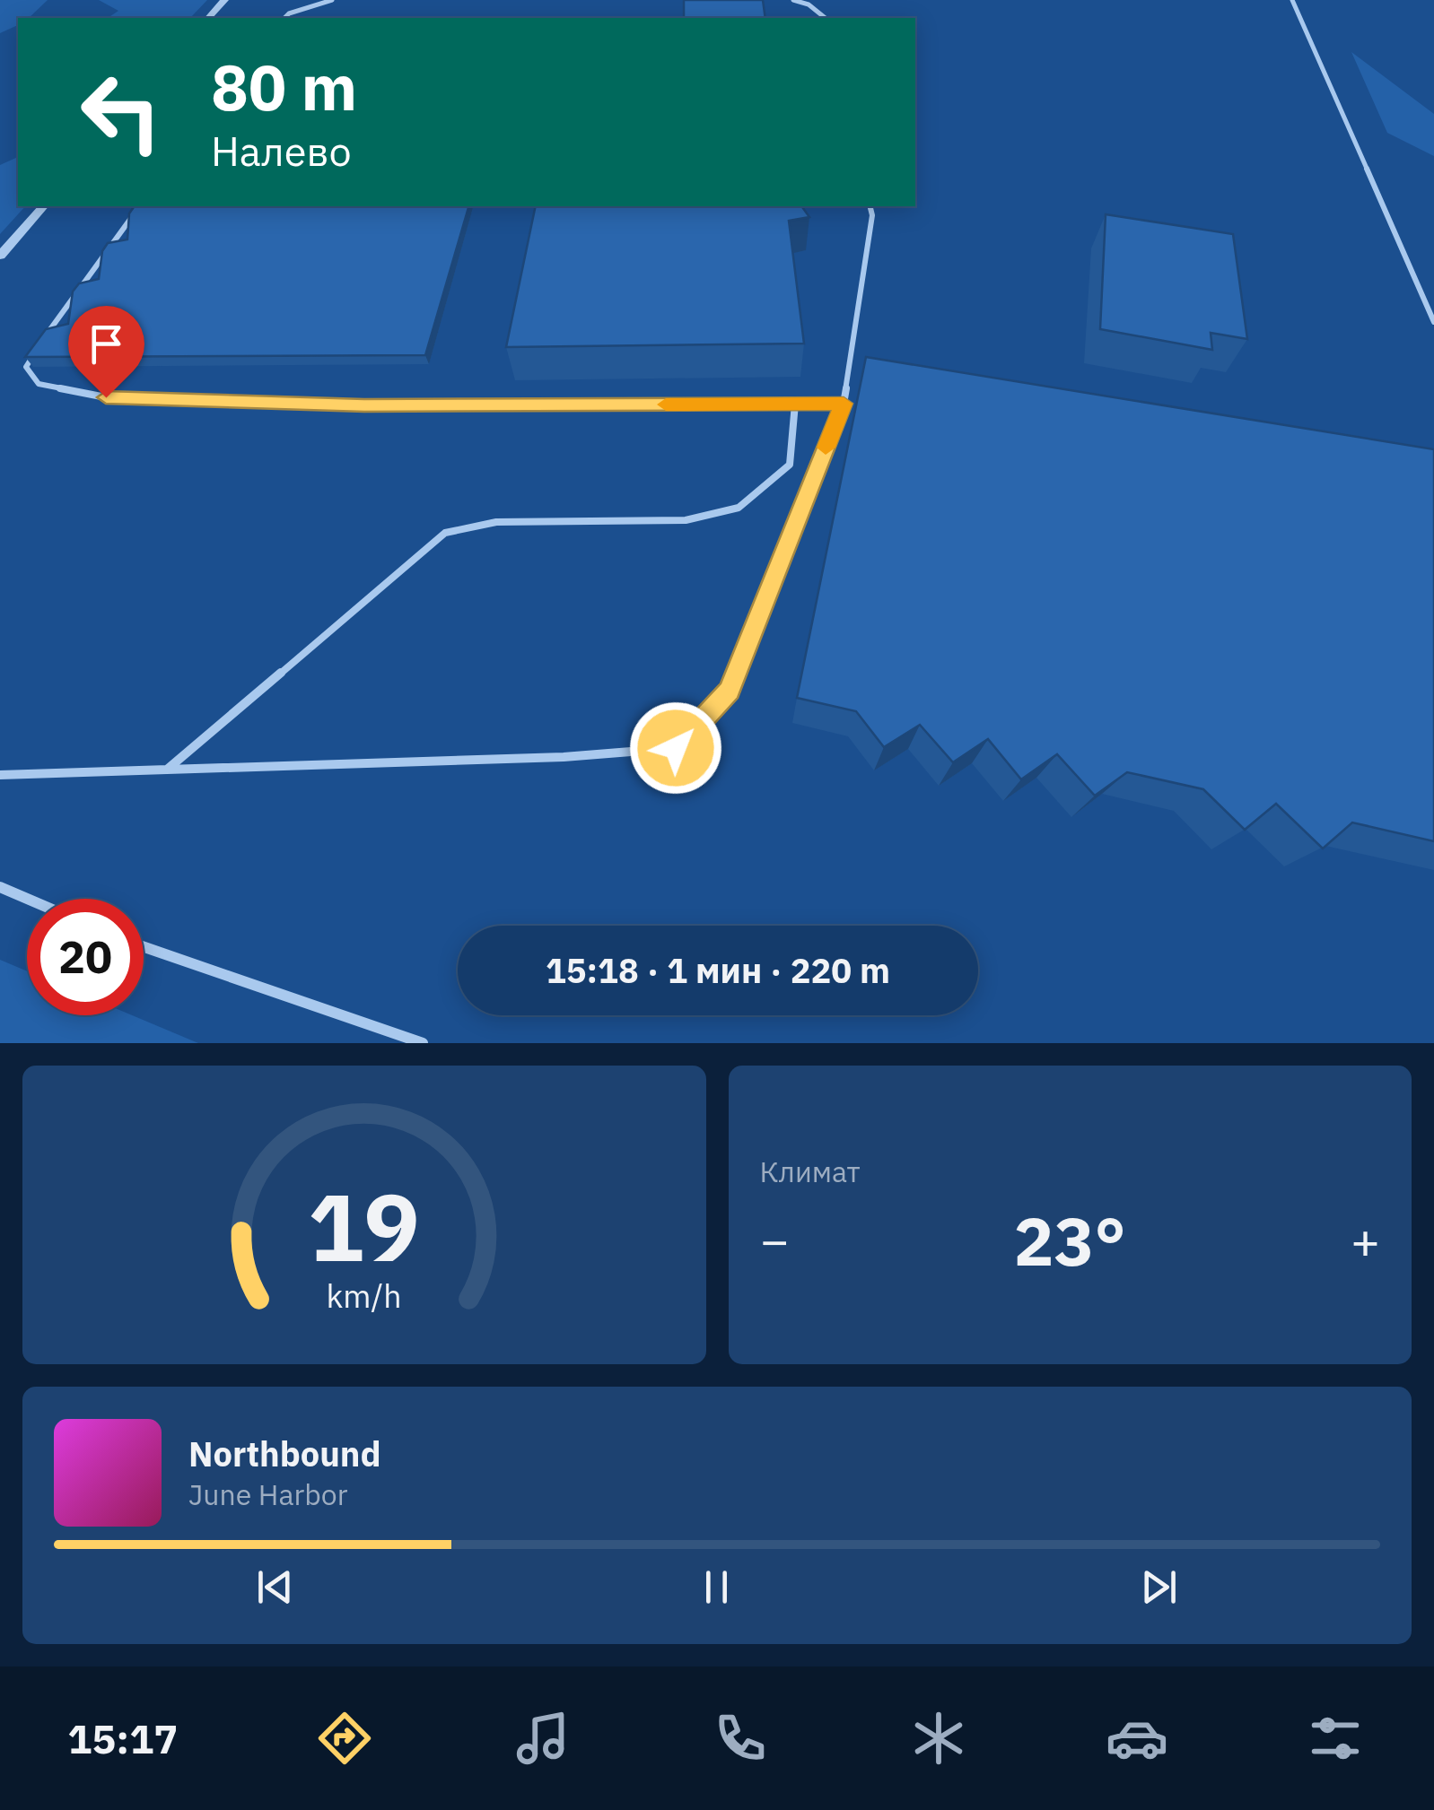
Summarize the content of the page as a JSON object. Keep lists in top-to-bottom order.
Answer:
{
  "page": {
    "turn": ["80 m", "Налево"],
    "limit": "20",
    "trip": "15:18 · 1 мин · 220 m",
    "tile": "Климат",
    "heat": ["−", "23°", "+"],
    "song": ["Northbound", "June Harbor"],
    "tabs": "15:17",
    "gauge": ["19", "km/h"]
  }
}
